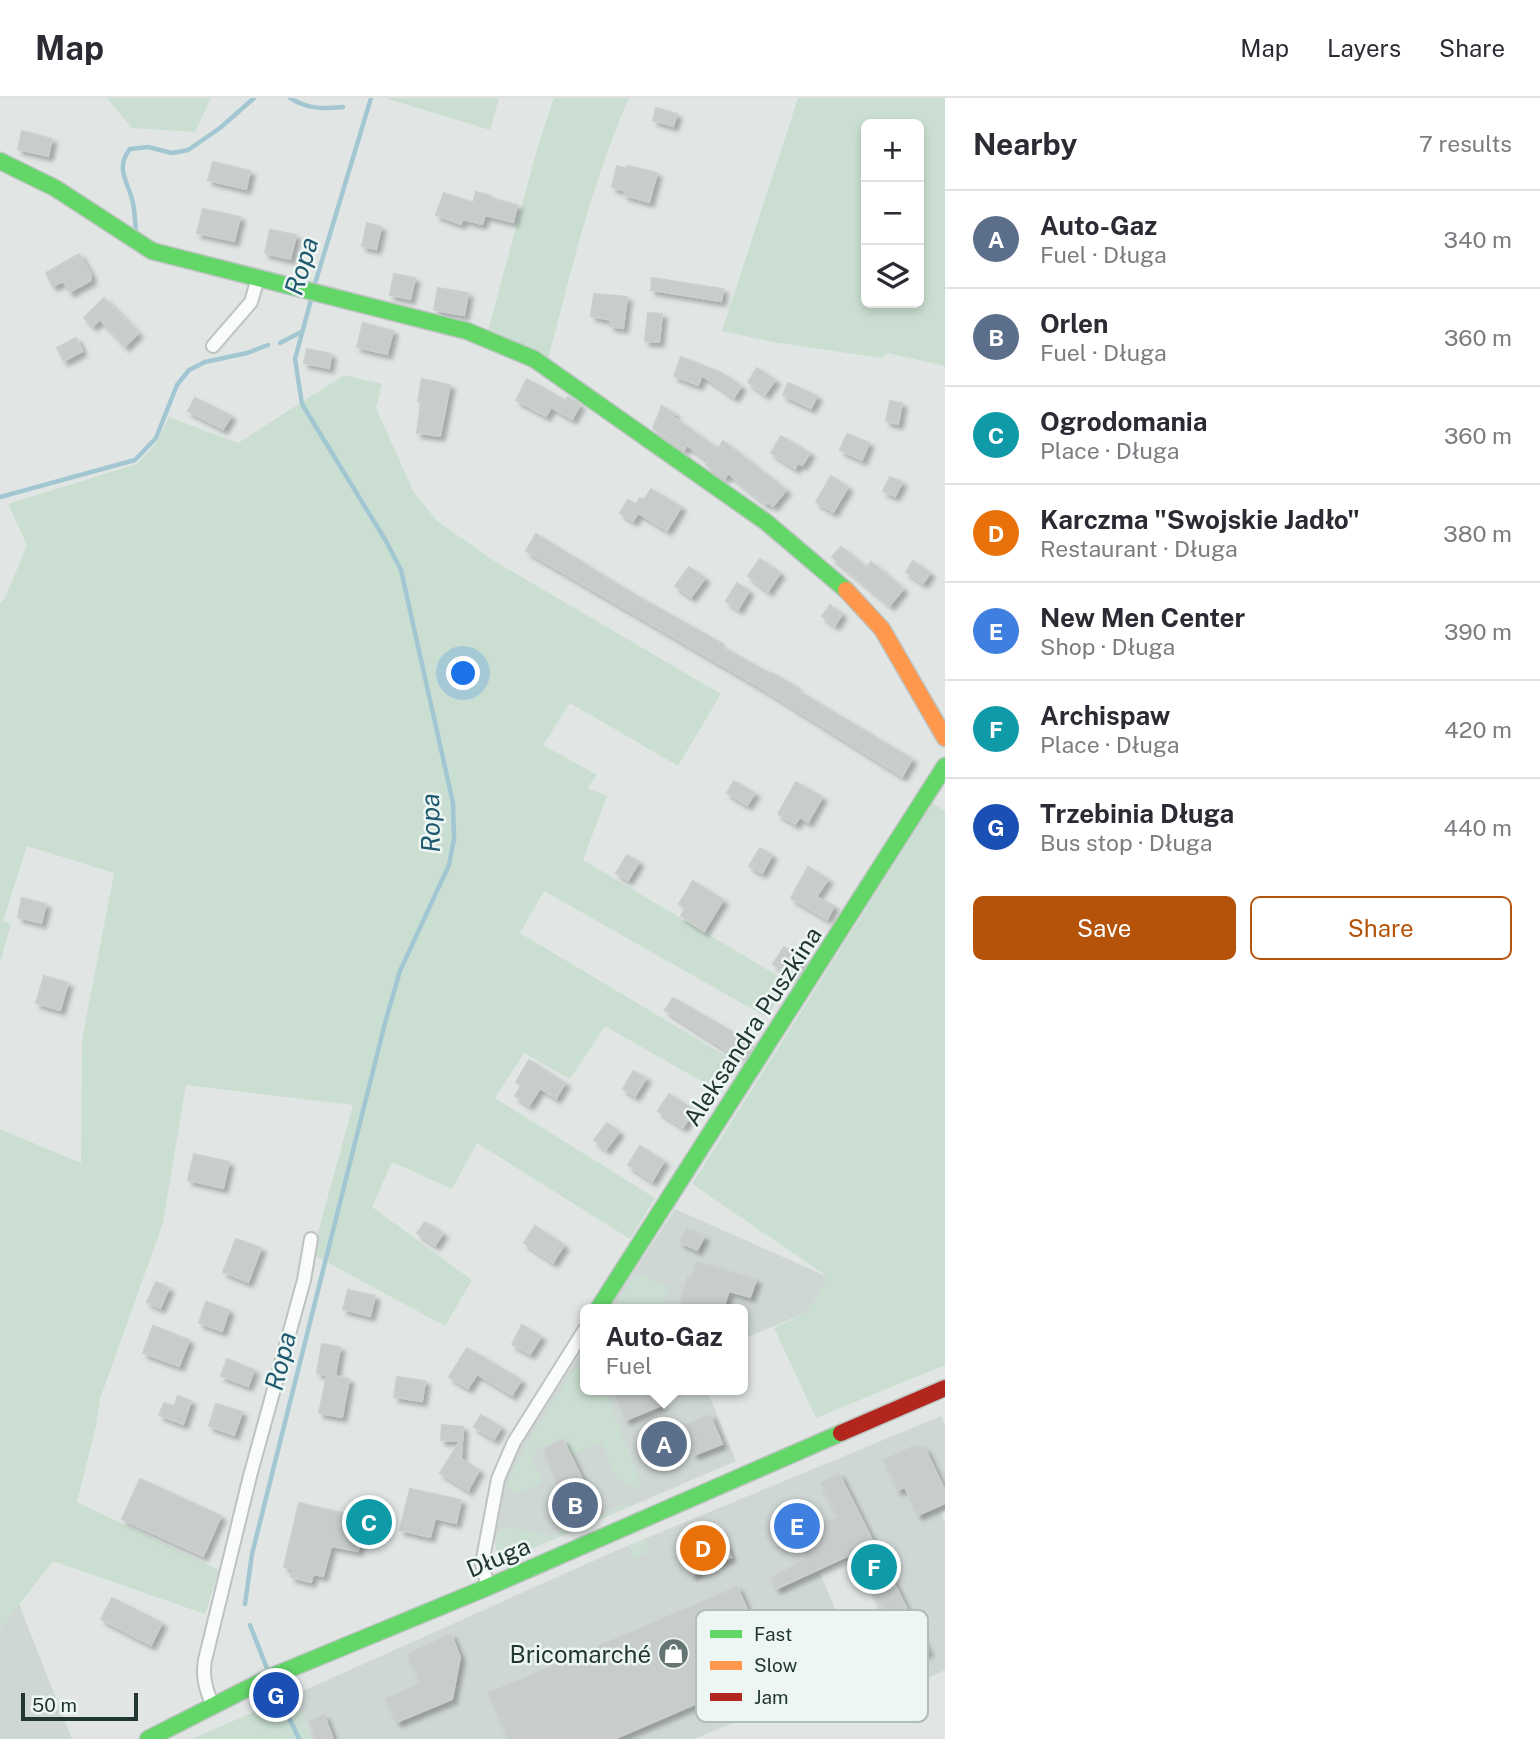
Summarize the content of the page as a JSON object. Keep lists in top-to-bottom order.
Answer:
{
  "streets": {
    "street": ["Aleksandra Puszkina", "Długa"]
  },
  "water": ["Ropa"],
  "places": {
    "shop": ["Bricomarché"]
  },
  "legend": ["Fast", "Slow", "Jam"],
  "scale_bar": "50 m",
  "page": {
    "header": "Map",
    "nav": ["Map", "Layers", "Share"],
    "heading": ["Nearby", "7 results"],
    "map_buttons": ["+", "−"],
    "list": [
      {
        "mark": "A",
        "name": "Auto-Gaz",
        "note": "Fuel · Długa",
        "value": "340 m"
      },
      {
        "mark": "B",
        "name": "Orlen",
        "note": "Fuel · Długa",
        "value": "360 m"
      },
      {
        "mark": "C",
        "name": "Ogrodomania",
        "note": "Place · Długa",
        "value": "360 m"
      },
      {
        "mark": "D",
        "name": "Karczma \"Swojskie Jadło\"",
        "note": "Restaurant · Długa",
        "value": "380 m"
      },
      {
        "mark": "E",
        "name": "New Men Center",
        "note": "Shop · Długa",
        "value": "390 m"
      },
      {
        "mark": "F",
        "name": "Archispaw",
        "note": "Place · Długa",
        "value": "420 m"
      },
      {
        "mark": "G",
        "name": "Trzebinia Długa",
        "note": "Bus stop · Długa",
        "value": "440 m"
      }
    ],
    "buttons": ["Save", "Share"],
    "popup": ["Auto-Gaz", "Fuel"],
    "pins": [
      "A",
      "B",
      "C",
      "E",
      "D",
      "F",
      "G"
    ],
    "scale": "50 m"
  }
}
